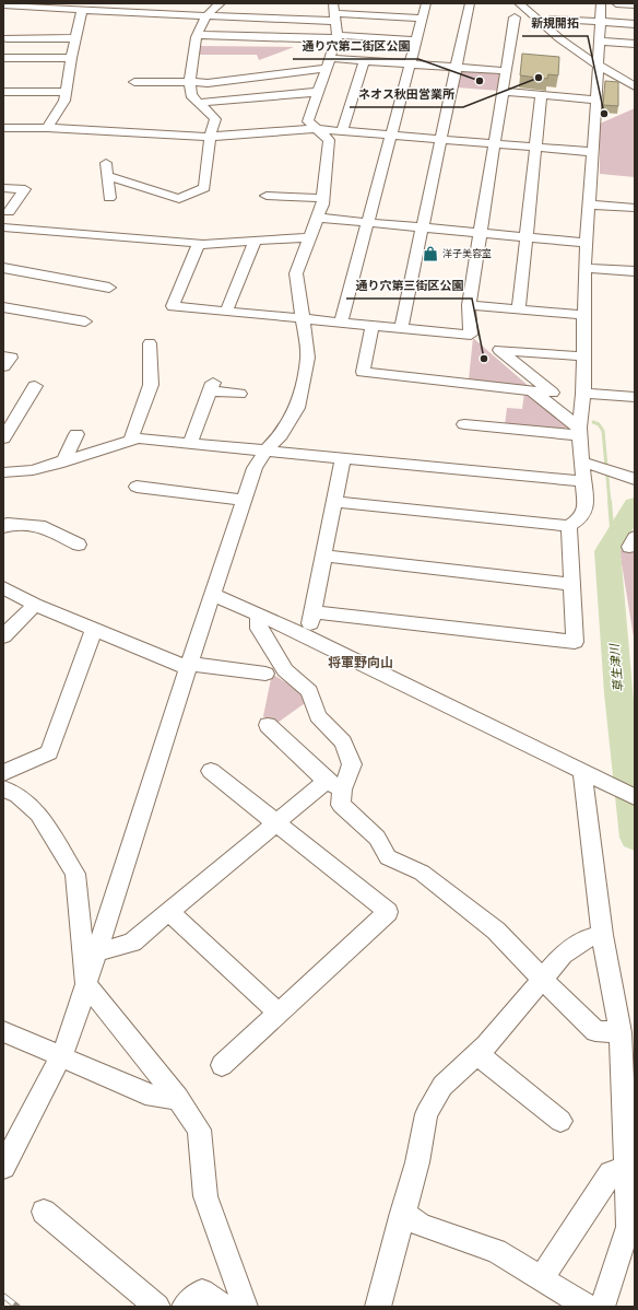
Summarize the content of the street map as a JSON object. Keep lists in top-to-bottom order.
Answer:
{
  "districts": ["将軍野向山"],
  "water": ["草生津川"],
  "places": {
    "other": [
      "ネオス秋田営業所",
      "通り穴第二街区公園",
      "新規開拓",
      "通り穴第三街区公園"
    ],
    "shop": ["洋子美容室"]
  }
}
